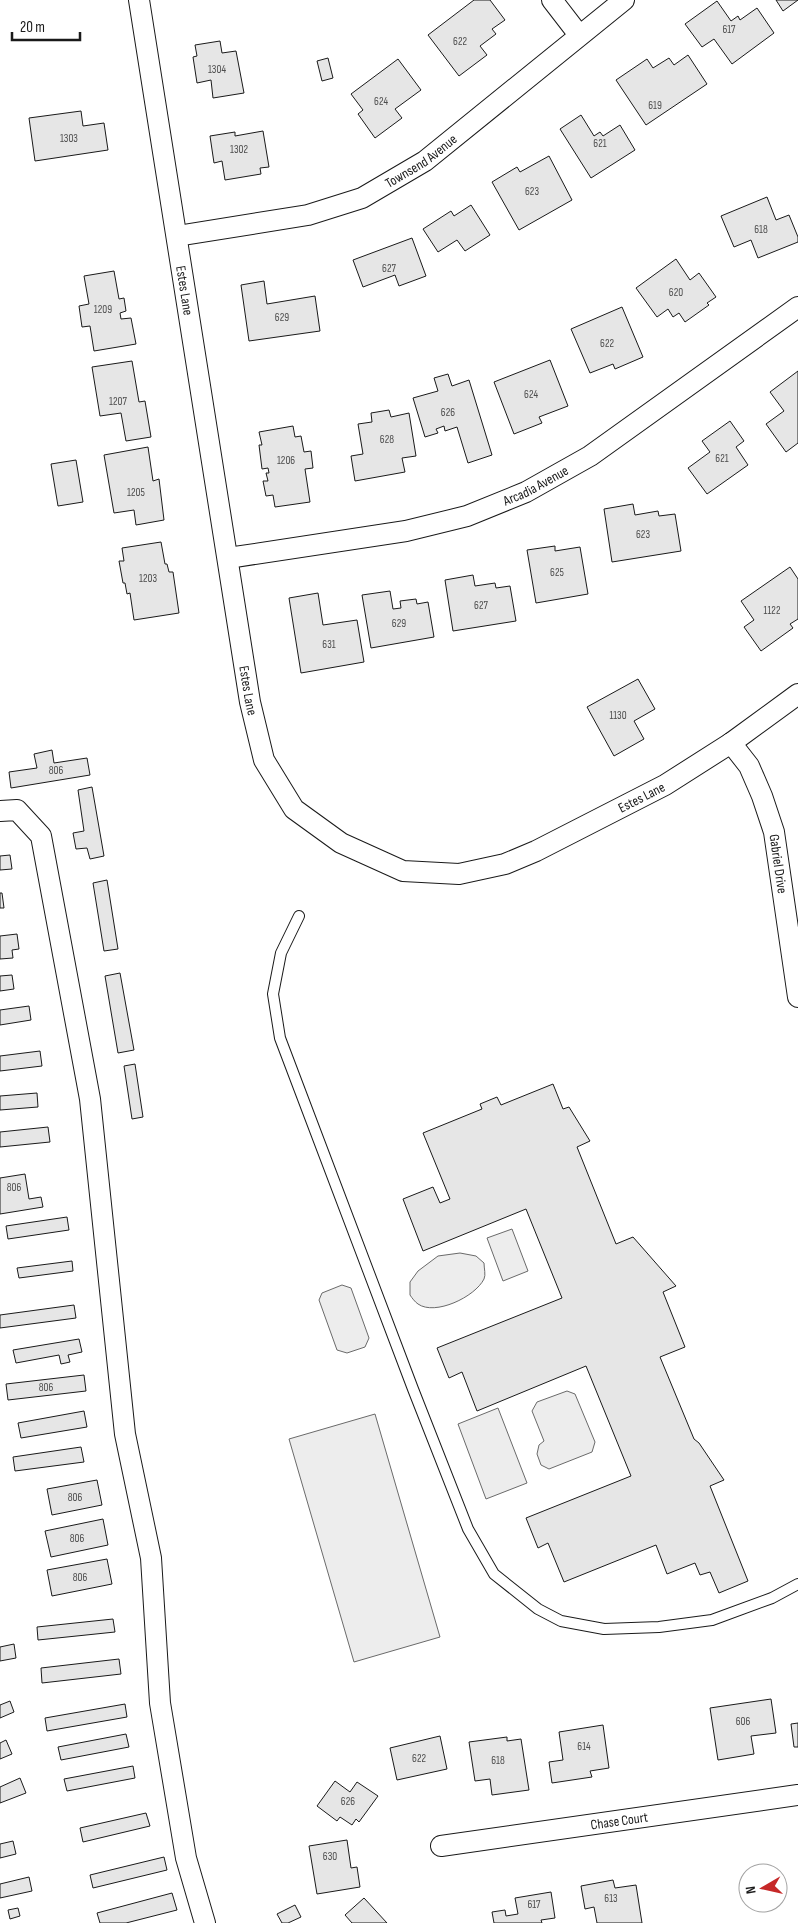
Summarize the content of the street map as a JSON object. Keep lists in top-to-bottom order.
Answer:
{
  "streets": {
    "street": [
      "Townsend Avenue",
      "Estes Lane",
      "Arcadia Avenue",
      "Gabriel Drive",
      "Chase Court"
    ]
  },
  "crossings": [
    ["Townsend Avenue", "Estes Lane"],
    ["Estes Lane", "Arcadia Avenue"],
    ["Estes Lane", "Gabriel Drive"]
  ],
  "house_numbers": [
    "617",
    "622",
    "1304",
    "624",
    "619",
    "1303",
    "621",
    "1302",
    "623",
    "618",
    "627",
    "620",
    "1209",
    "629",
    "622",
    "624",
    "1207",
    "626",
    "628",
    "621",
    "1206",
    "1205",
    "623",
    "625",
    "1203",
    "627",
    "1122",
    "629",
    "631",
    "1130",
    "806",
    "806",
    "806",
    "806",
    "806",
    "806",
    "606",
    "614",
    "622",
    "618",
    "626",
    "630",
    "613",
    "617"
  ],
  "scale_bar": "20 m",
  "north": "left"
}
